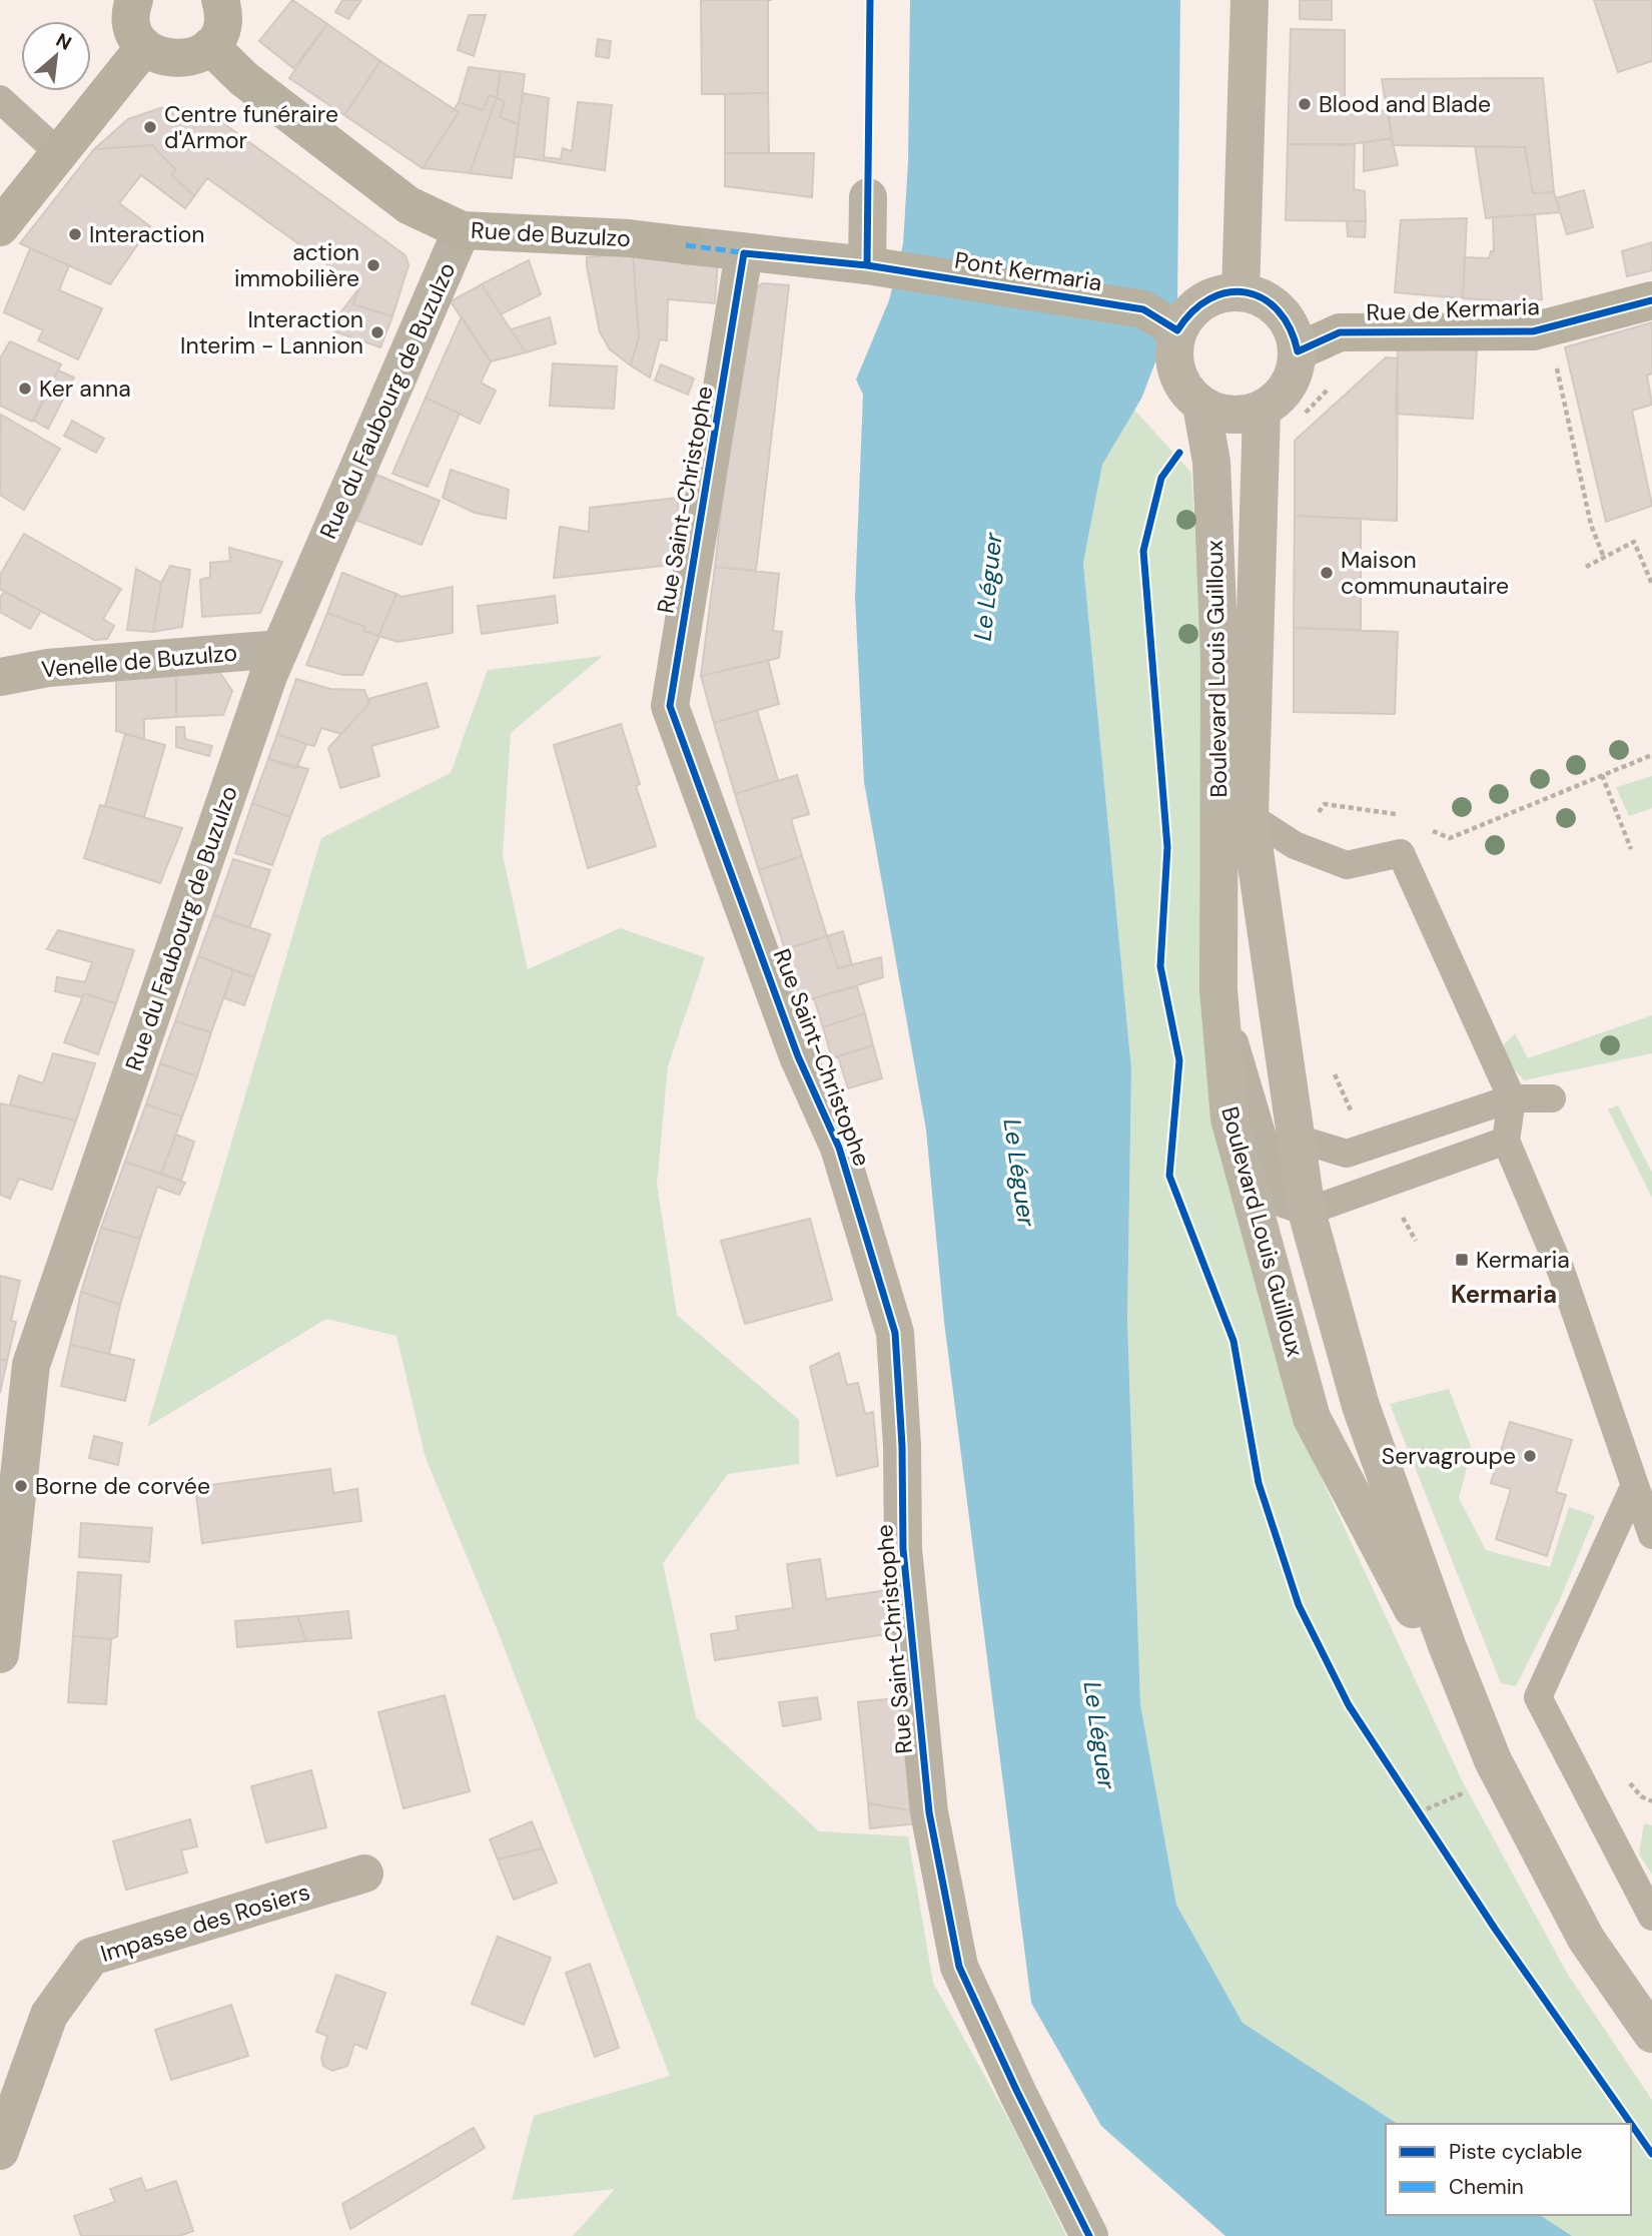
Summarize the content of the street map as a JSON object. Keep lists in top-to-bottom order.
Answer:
{
  "streets": {
    "main road": ["Boulevard Louis Guilloux"],
    "street": [
      "Rue de Buzulzo",
      "Pont Kermaria",
      "Rue de Kermaria",
      "Rue du Faubourg de Buzulzo",
      "Rue Saint-Christophe",
      "Venelle de Buzulzo",
      "Impasse des Rosiers"
    ]
  },
  "crossings": [
    ["Rue de Buzulzo", "Pont Kermaria"],
    ["Rue de Buzulzo", "Rue du Faubourg de Buzulzo"],
    ["Rue de Buzulzo", "Rue Saint-Christophe"],
    ["Pont Kermaria", "Rue de Kermaria"],
    ["Pont Kermaria", "Boulevard Louis Guilloux"],
    ["Rue de Kermaria", "Boulevard Louis Guilloux"],
    ["Rue du Faubourg de Buzulzo", "Venelle de Buzulzo"]
  ],
  "districts": ["Kermaria"],
  "water": ["Le Léguer"],
  "places": {
    "other": [
      "Blood and Blade",
      "Centre funéraire d'Armor",
      "Interaction",
      "action immobilière",
      "Interaction Interim - Lannion",
      "Ker anna",
      "Maison communautaire",
      "Servagroupe",
      "Borne de corvée"
    ],
    "transit": ["Kermaria"]
  },
  "legend": ["Piste cyclable", "Chemin"],
  "north": "top right"
}
